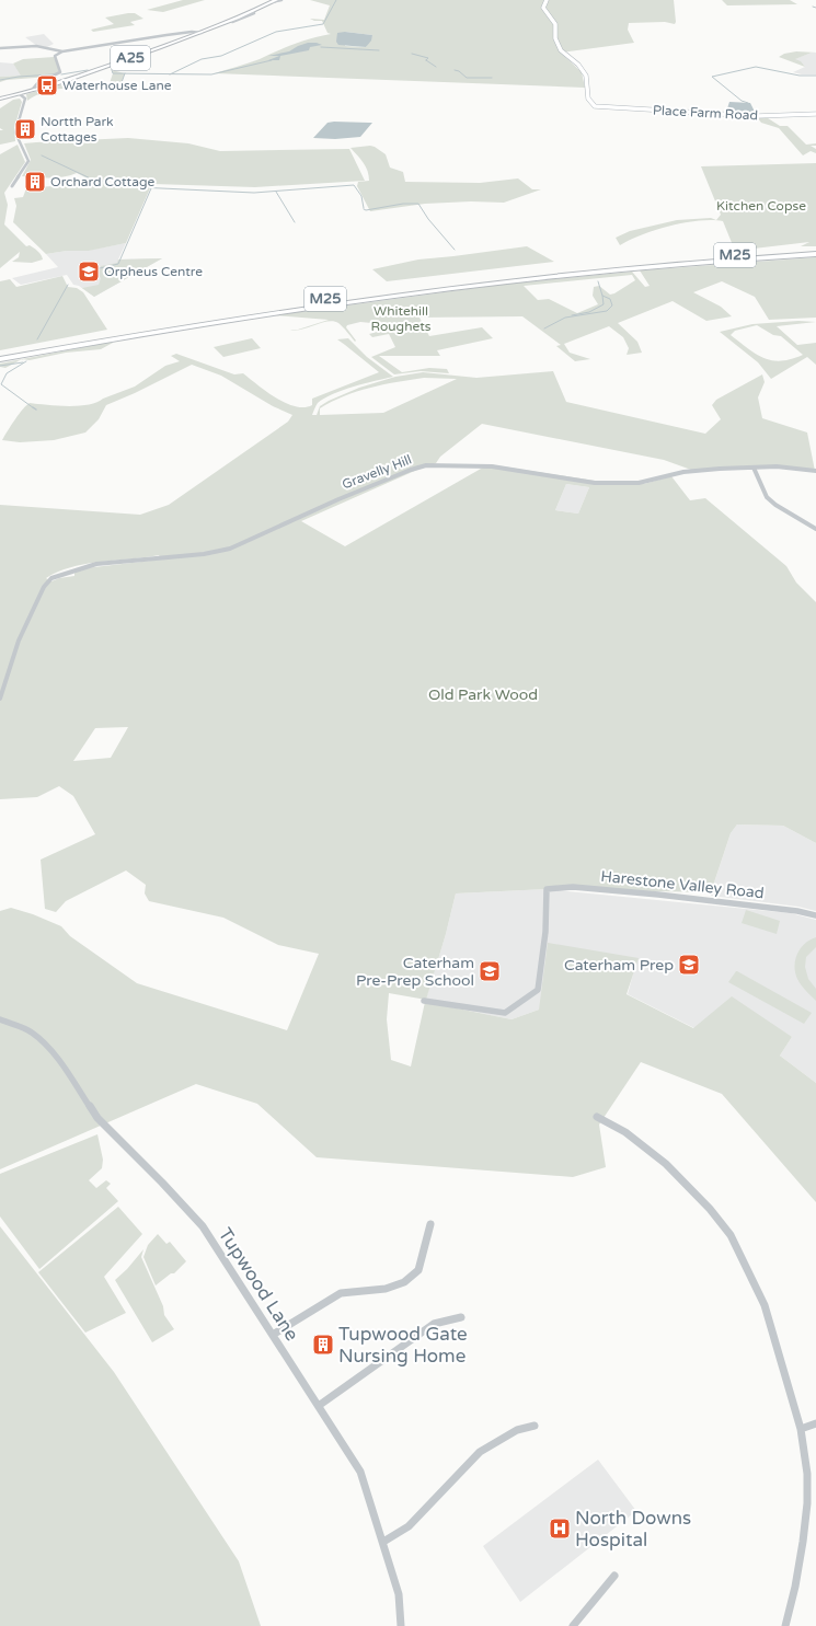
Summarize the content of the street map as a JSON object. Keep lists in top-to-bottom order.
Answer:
{
  "streets": {
    "highway": ["M25"],
    "main road": ["A25"],
    "street": [
      "Place Farm Road",
      "Gravelly Hill",
      "Harestone Valley Road",
      "Tupwood Lane"
    ]
  },
  "parks": ["Kitchen Copse", "Whitehill Roughets", "Old Park Wood"],
  "places": {
    "bus stop": ["Waterhouse Lane"],
    "building": ["Nortth Park Cottages", "Orchard Cottage", "Tupwood Gate Nursing Home"],
    "school or university": ["Orpheus Centre", "Caterham Prep", "Caterham Pre-Prep School"],
    "hospital": ["North Downs Hospital"]
  }
}
